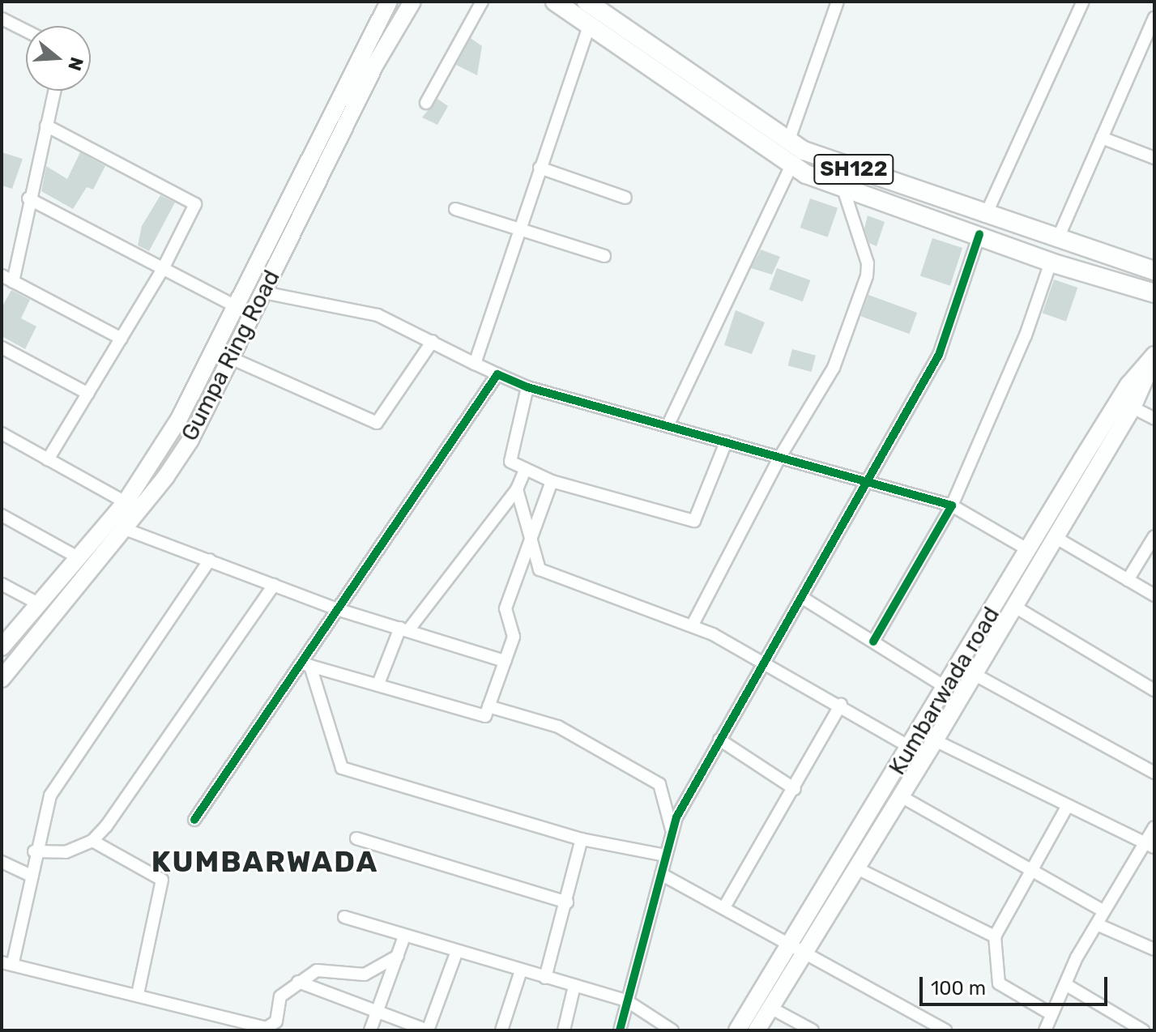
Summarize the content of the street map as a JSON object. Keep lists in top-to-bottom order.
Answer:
{
  "streets": {
    "main road": ["SH122"],
    "street": ["Gumpa Ring Road", "Kumbarwada road"]
  },
  "districts": ["KUMBARWADA"],
  "scale_bar": "100 m",
  "north": "right"
}
